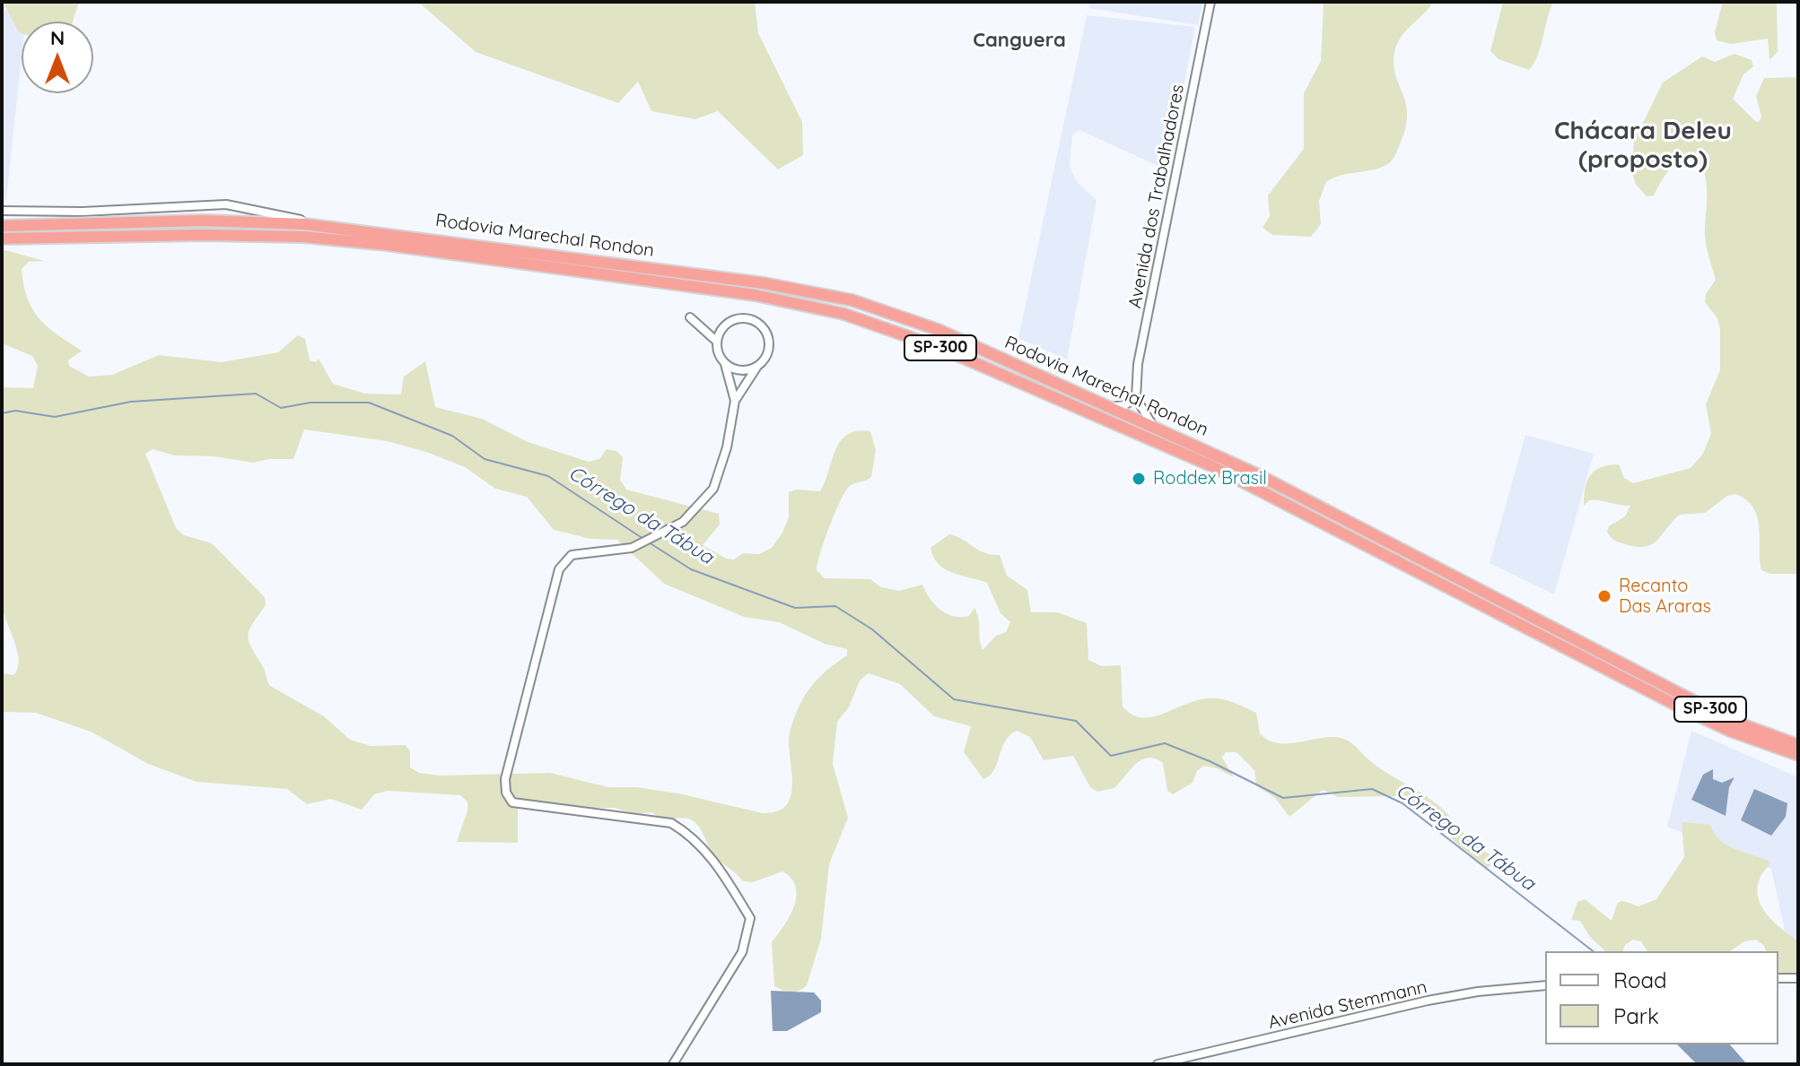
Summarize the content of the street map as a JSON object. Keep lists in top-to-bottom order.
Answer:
{
  "streets": {
    "highway": ["Rodovia Marechal Rondon", "SP-300"],
    "street": ["Avenida dos Trabalhadores", "Avenida Stemmann"]
  },
  "districts": ["Canguera", "Chácara Deleu (proposto)"],
  "water": ["Córrego da Tábua"],
  "places": ["Roddex Brasil", "Recanto Das Araras"],
  "legend": ["Road", "Park"],
  "north": "top"
}
